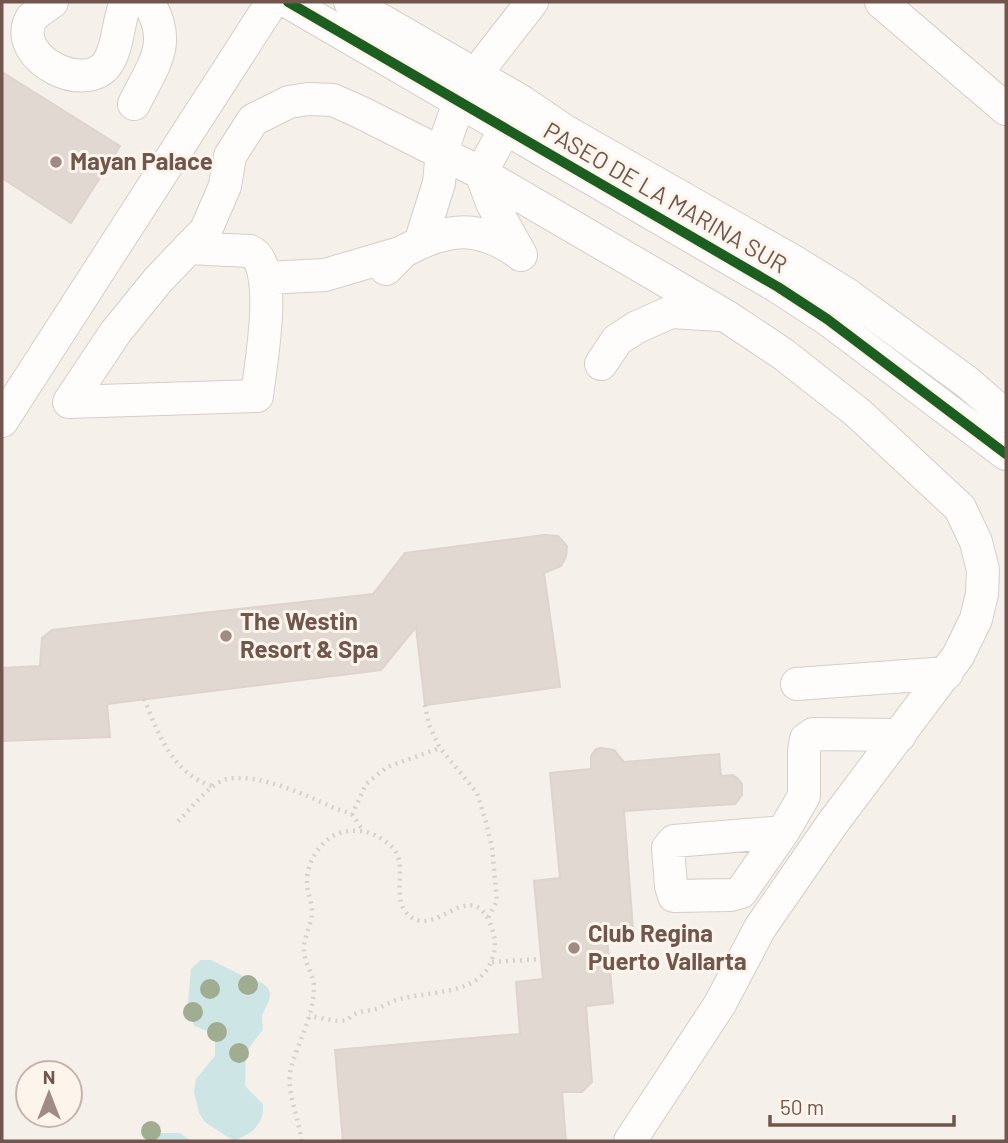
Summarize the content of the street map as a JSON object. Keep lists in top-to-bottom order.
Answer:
{
  "streets": {
    "street": ["PASEO DE LA MARINA SUR"]
  },
  "places": ["Mayan Palace", "The Westin Resort & Spa", "Club Regina Puerto Vallarta"],
  "scale_bar": "50 m",
  "north": "top"
}
